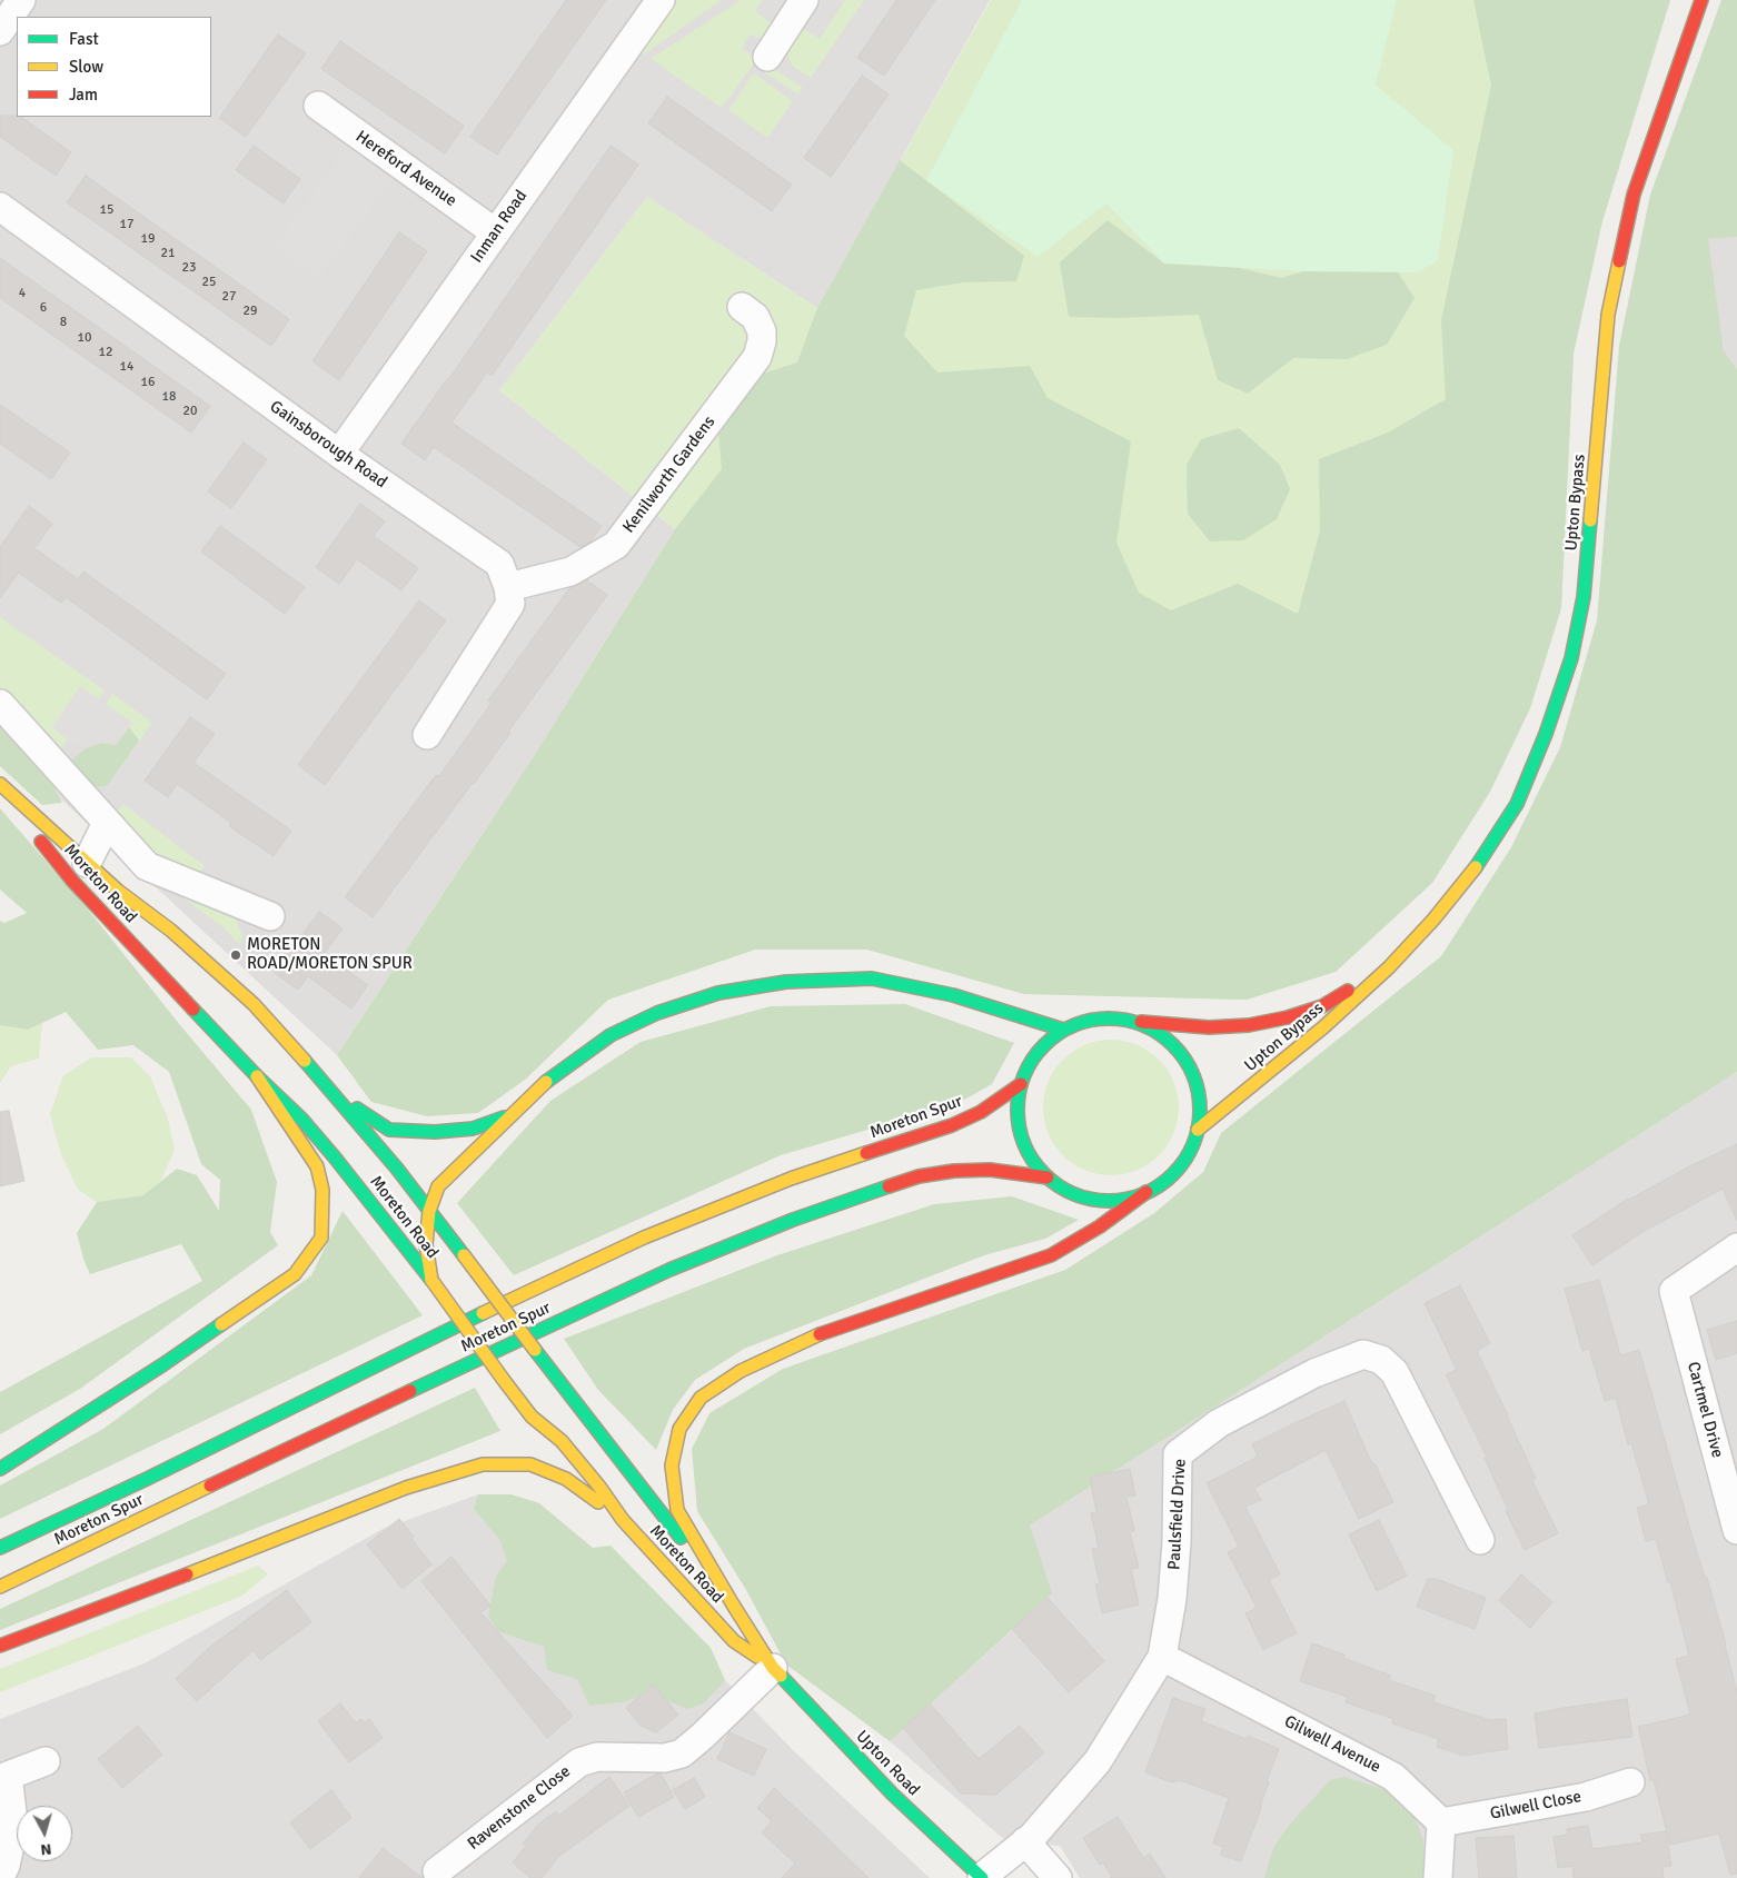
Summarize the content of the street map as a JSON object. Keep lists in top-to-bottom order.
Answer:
{
  "streets": {
    "main road": [
      "Upton Bypass",
      "Moreton Road",
      "Moreton Spur",
      "Upton Road"
    ],
    "street": [
      "Hereford Avenue",
      "Inman Road",
      "Gainsborough Road",
      "Kenilworth Gardens",
      "Cartmel Drive",
      "Paulsfield Drive",
      "Gilwell Avenue",
      "Gilwell Close",
      "Ravenstone Close"
    ]
  },
  "crossings": [
    ["Hereford Avenue", "Inman Road"],
    ["Inman Road", "Gainsborough Road"],
    ["Gainsborough Road", "Kenilworth Gardens"],
    ["Upton Bypass", "Moreton Spur"],
    ["Moreton Road", "Upton Road"],
    ["Moreton Road", "Ravenstone Close"],
    ["Paulsfield Drive", "Gilwell Avenue"],
    ["Paulsfield Drive", "Upton Road"],
    ["Gilwell Avenue", "Gilwell Close"],
    ["Upton Road", "Ravenstone Close"]
  ],
  "places": ["MORETON ROAD/MORETON SPUR"],
  "house_numbers": [
    "15",
    "17",
    "19",
    "21",
    "23",
    "25",
    "4",
    "27",
    "6",
    "29",
    "8",
    "10",
    "12",
    "14",
    "16",
    "18",
    "20"
  ],
  "legend": ["Fast", "Slow", "Jam"],
  "north": "bottom"
}
